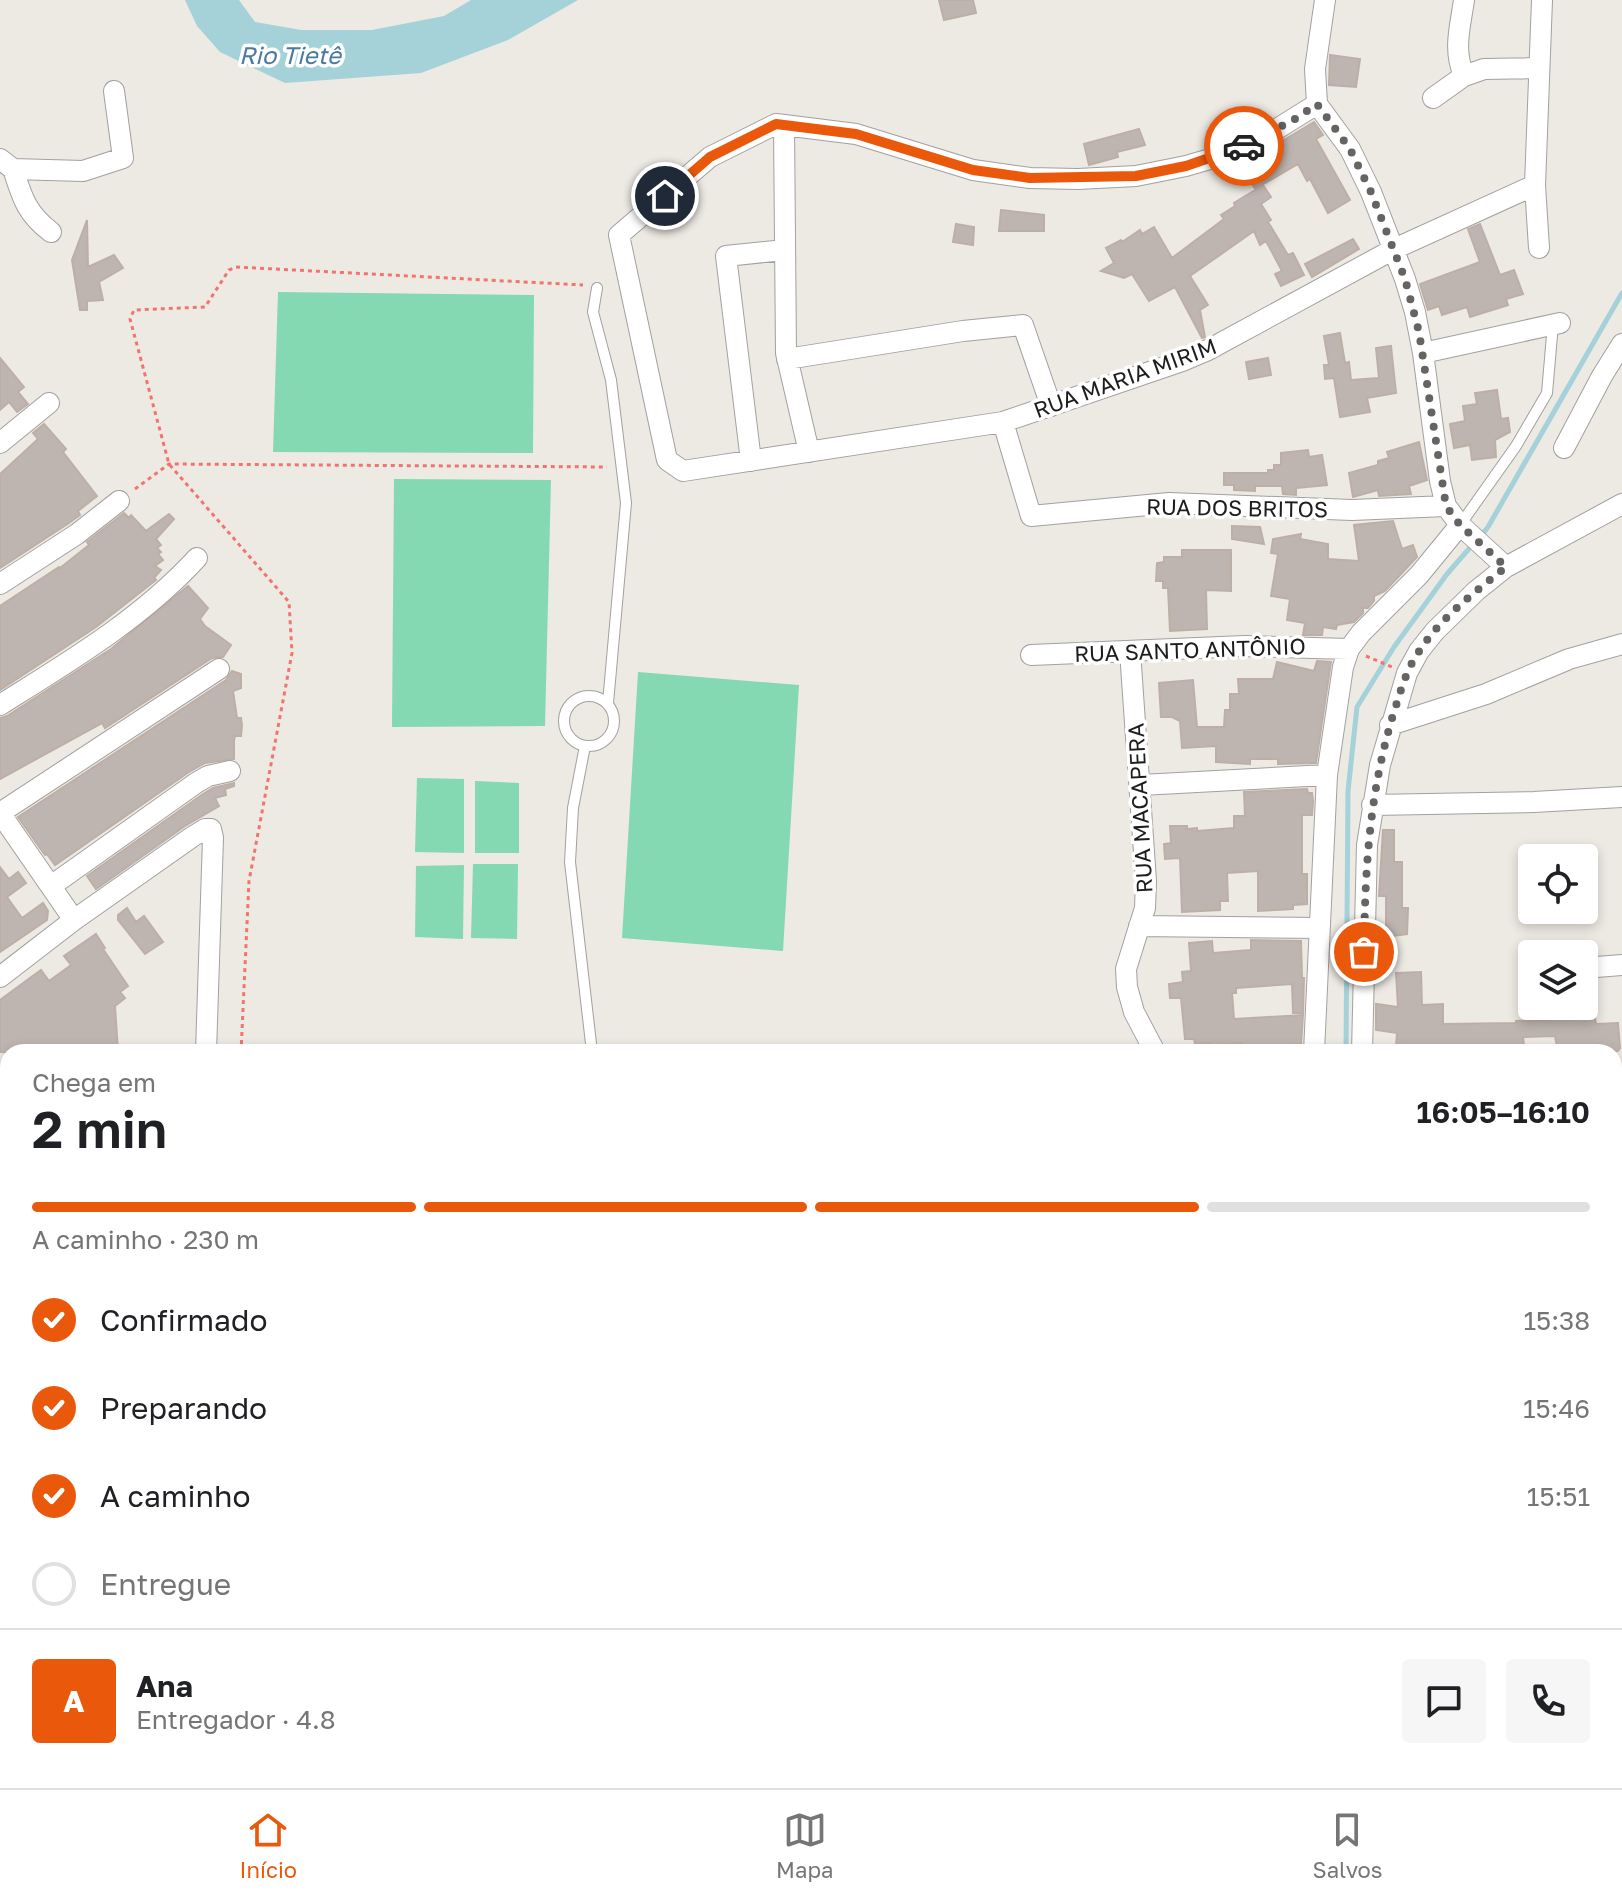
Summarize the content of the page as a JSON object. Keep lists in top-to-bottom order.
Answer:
{
  "streets": {
    "street": [
      "RUA MARIA MIRIM",
      "RUA DOS BRITOS",
      "RUA SANTO ANTÔNIO",
      "RUA MACAPERA"
    ]
  },
  "crossings": [
    ["RUA MARIA MIRIM", "RUA DOS BRITOS"],
    ["RUA SANTO ANTÔNIO", "RUA MACAPERA"]
  ],
  "water": ["Rio Tietê"],
  "page": {
    "heading": ["2 min", "Chega em", "16:05–16:10"],
    "panel": ["Ana", "Entregador · 4.8"],
    "bar": "A caminho · 230 m",
    "list": [
      ["Confirmado", "15:38"],
      ["Preparando", "15:46"],
      ["A caminho", "15:51"],
      "Entregue"
    ],
    "round": "A",
    "tabs": ["Início", "Mapa", "Salvos"]
  }
}
